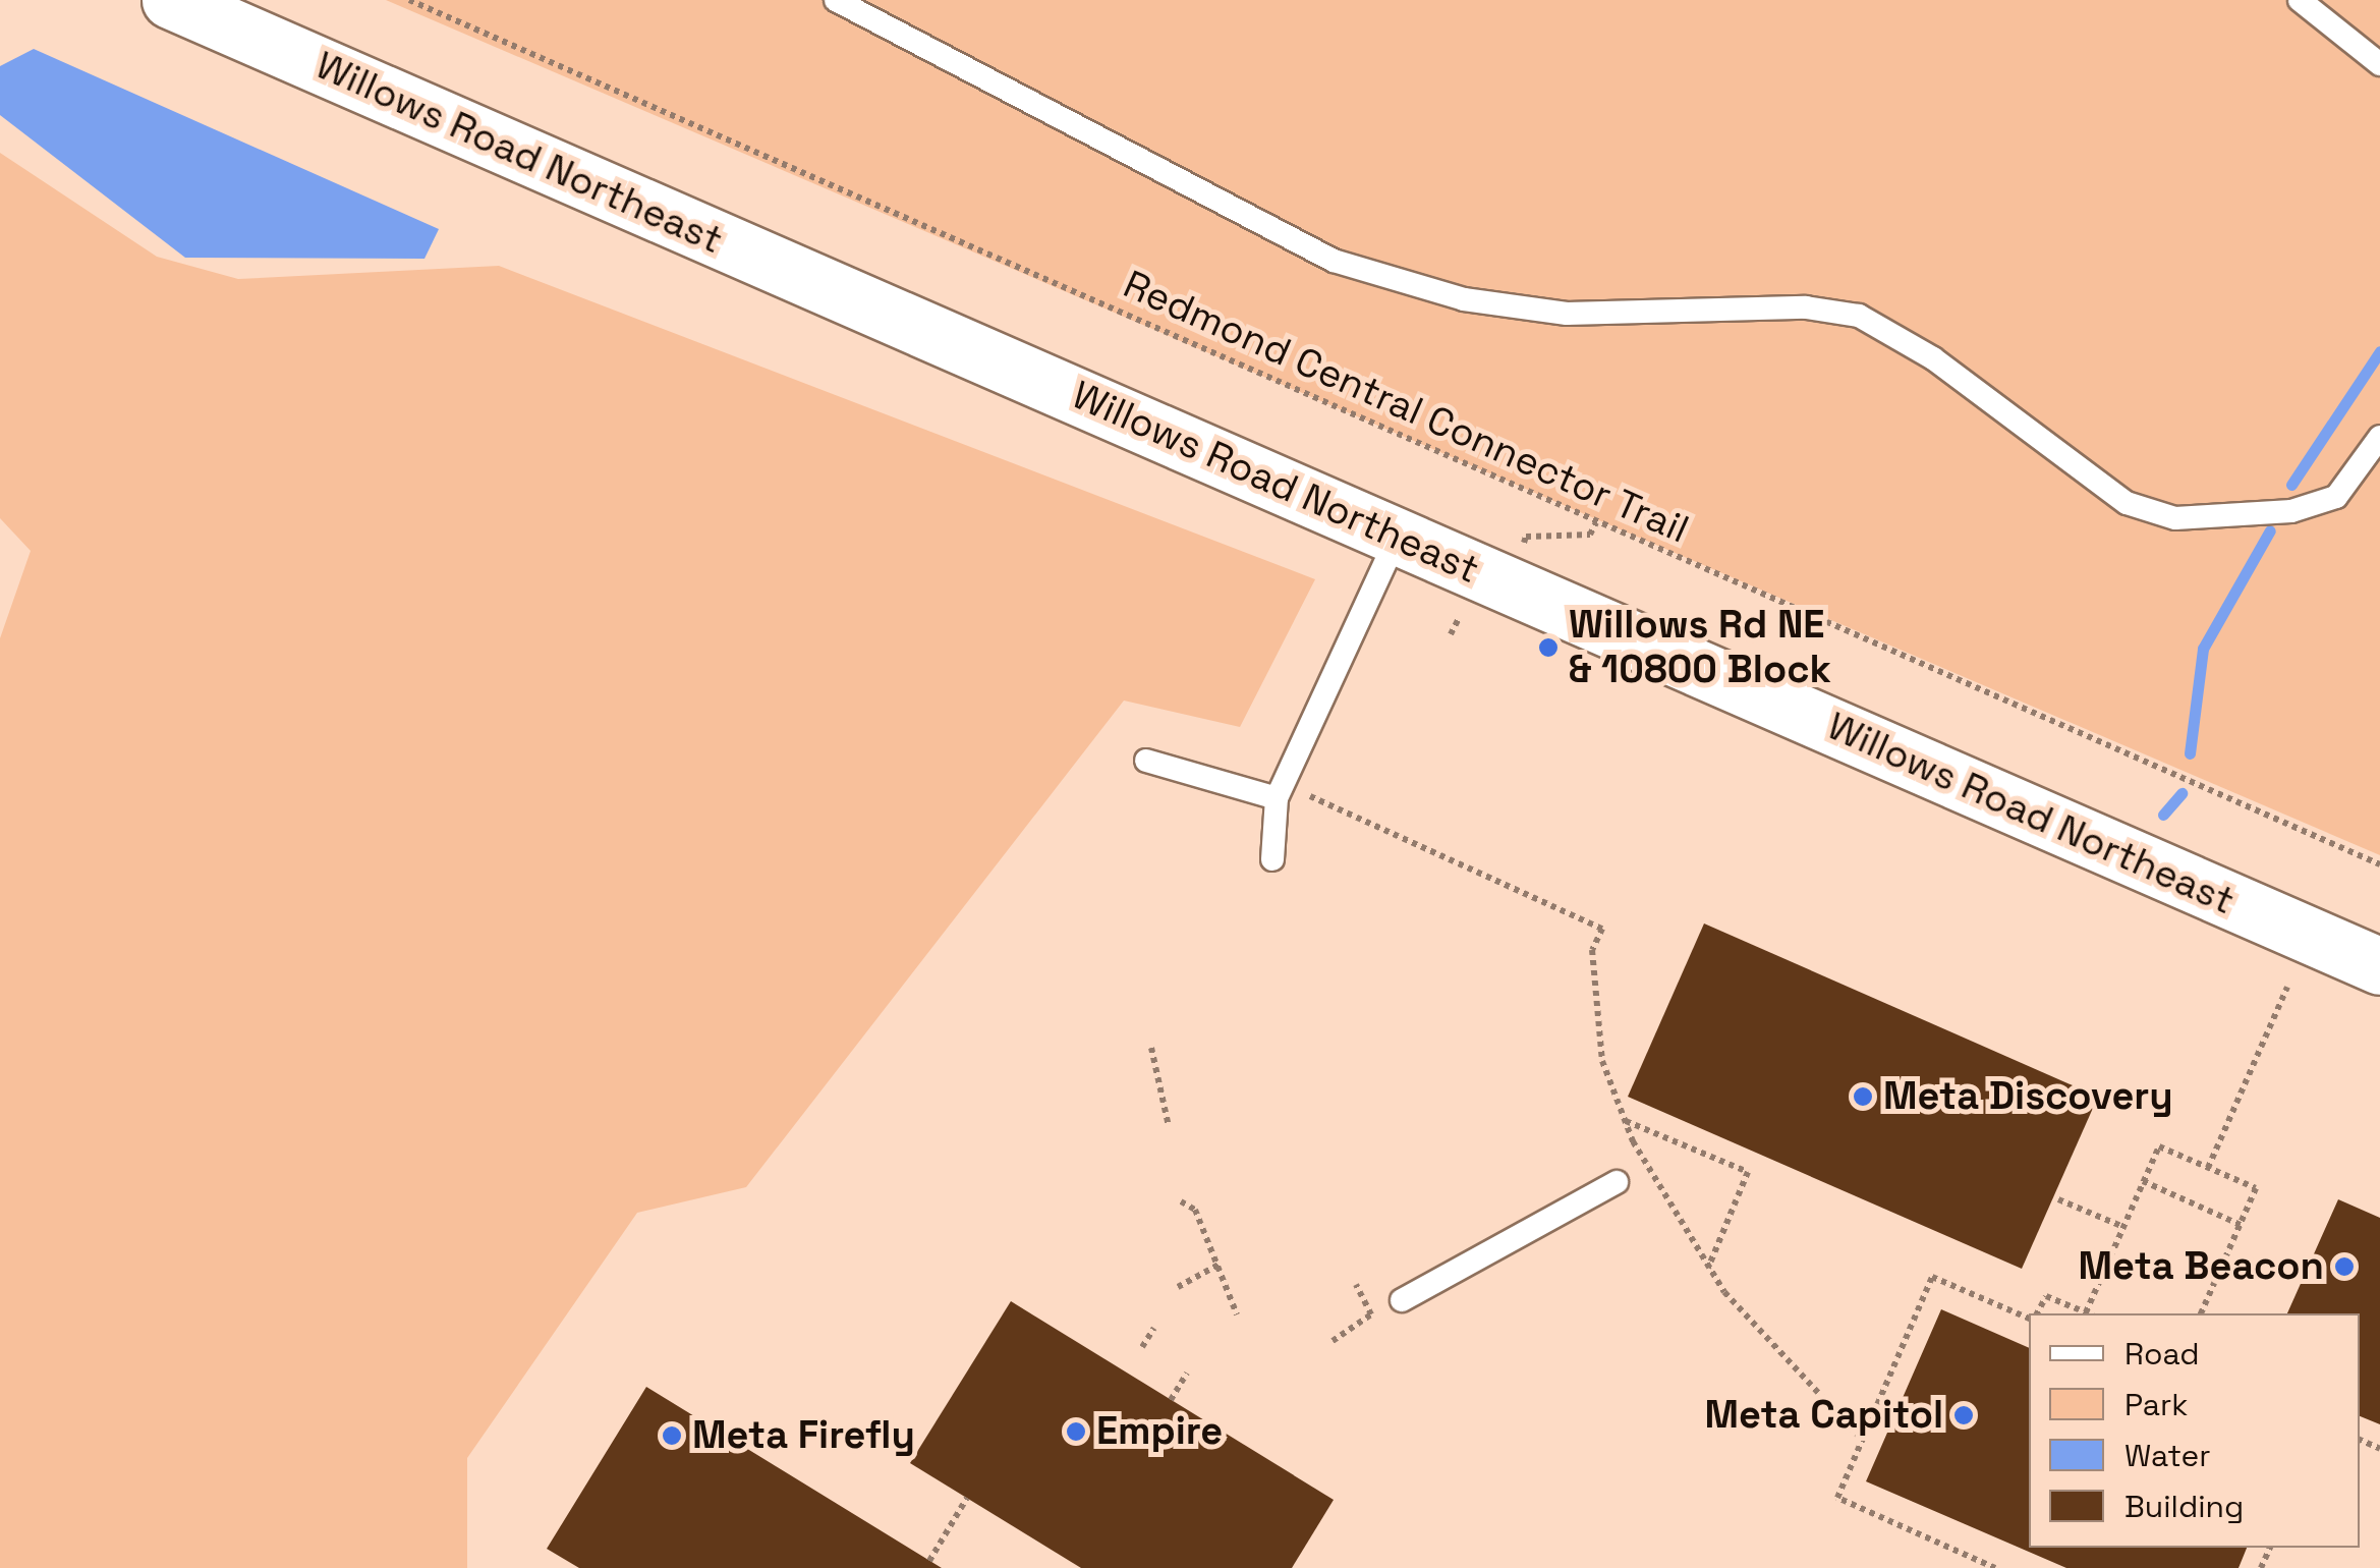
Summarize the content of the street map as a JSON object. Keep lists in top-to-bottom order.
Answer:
{
  "streets": {
    "main road": ["Willows Road Northeast"],
    "path": ["Redmond Central Connector Trail"]
  },
  "places": [
    "Willows Rd NE & 10800 Block",
    "Meta Discovery",
    "Meta Beacon",
    "Meta Capitol",
    "Empire",
    "Meta Firefly"
  ],
  "legend": [
    "Road",
    "Park",
    "Water",
    "Building"
  ]
}
